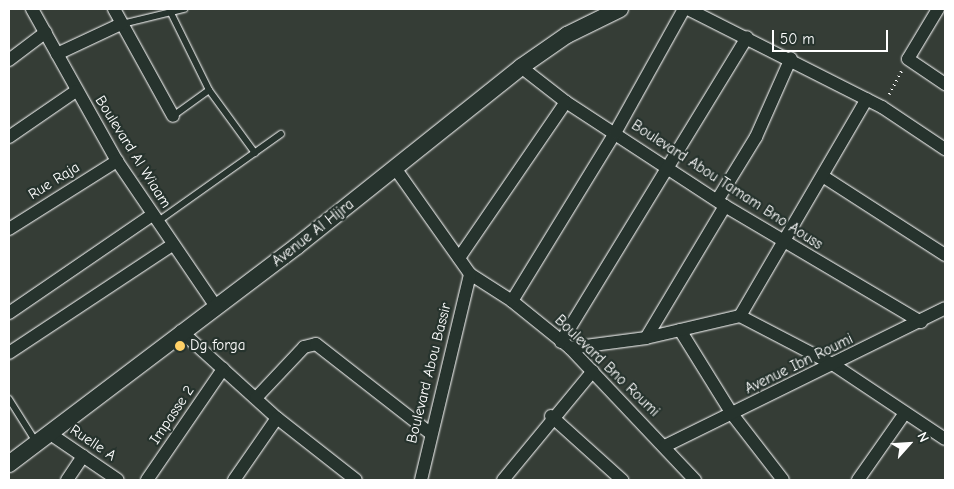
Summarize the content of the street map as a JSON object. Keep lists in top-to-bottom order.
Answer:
{
  "streets": {
    "street": [
      "Boulevard Al Wiaam",
      "Rue Raja",
      "Boulevard Abou Tamam Bno Aouss",
      "Avenue Al Hijra",
      "Avenue Ibn Roumi",
      "Boulevard Bno Roumi",
      "Boulevard Abou Bassir",
      "Impasse 2",
      "Ruelle A"
    ]
  },
  "crossings": [
    ["Boulevard Al Wiaam", "Rue Raja"],
    ["Boulevard Al Wiaam", "Avenue Al Hijra"],
    ["Boulevard Abou Tamam Bno Aouss", "Avenue Al Hijra"],
    ["Boulevard Abou Tamam Bno Aouss", "Avenue Ibn Roumi"],
    ["Avenue Al Hijra", "Boulevard Bno Roumi"],
    ["Avenue Al Hijra", "Ruelle A"],
    ["Avenue Ibn Roumi", "Boulevard Bno Roumi"],
    ["Boulevard Bno Roumi", "Boulevard Abou Bassir"]
  ],
  "places": ["Dg forga"],
  "scale_bar": "50 m",
  "north": "top right"
}
